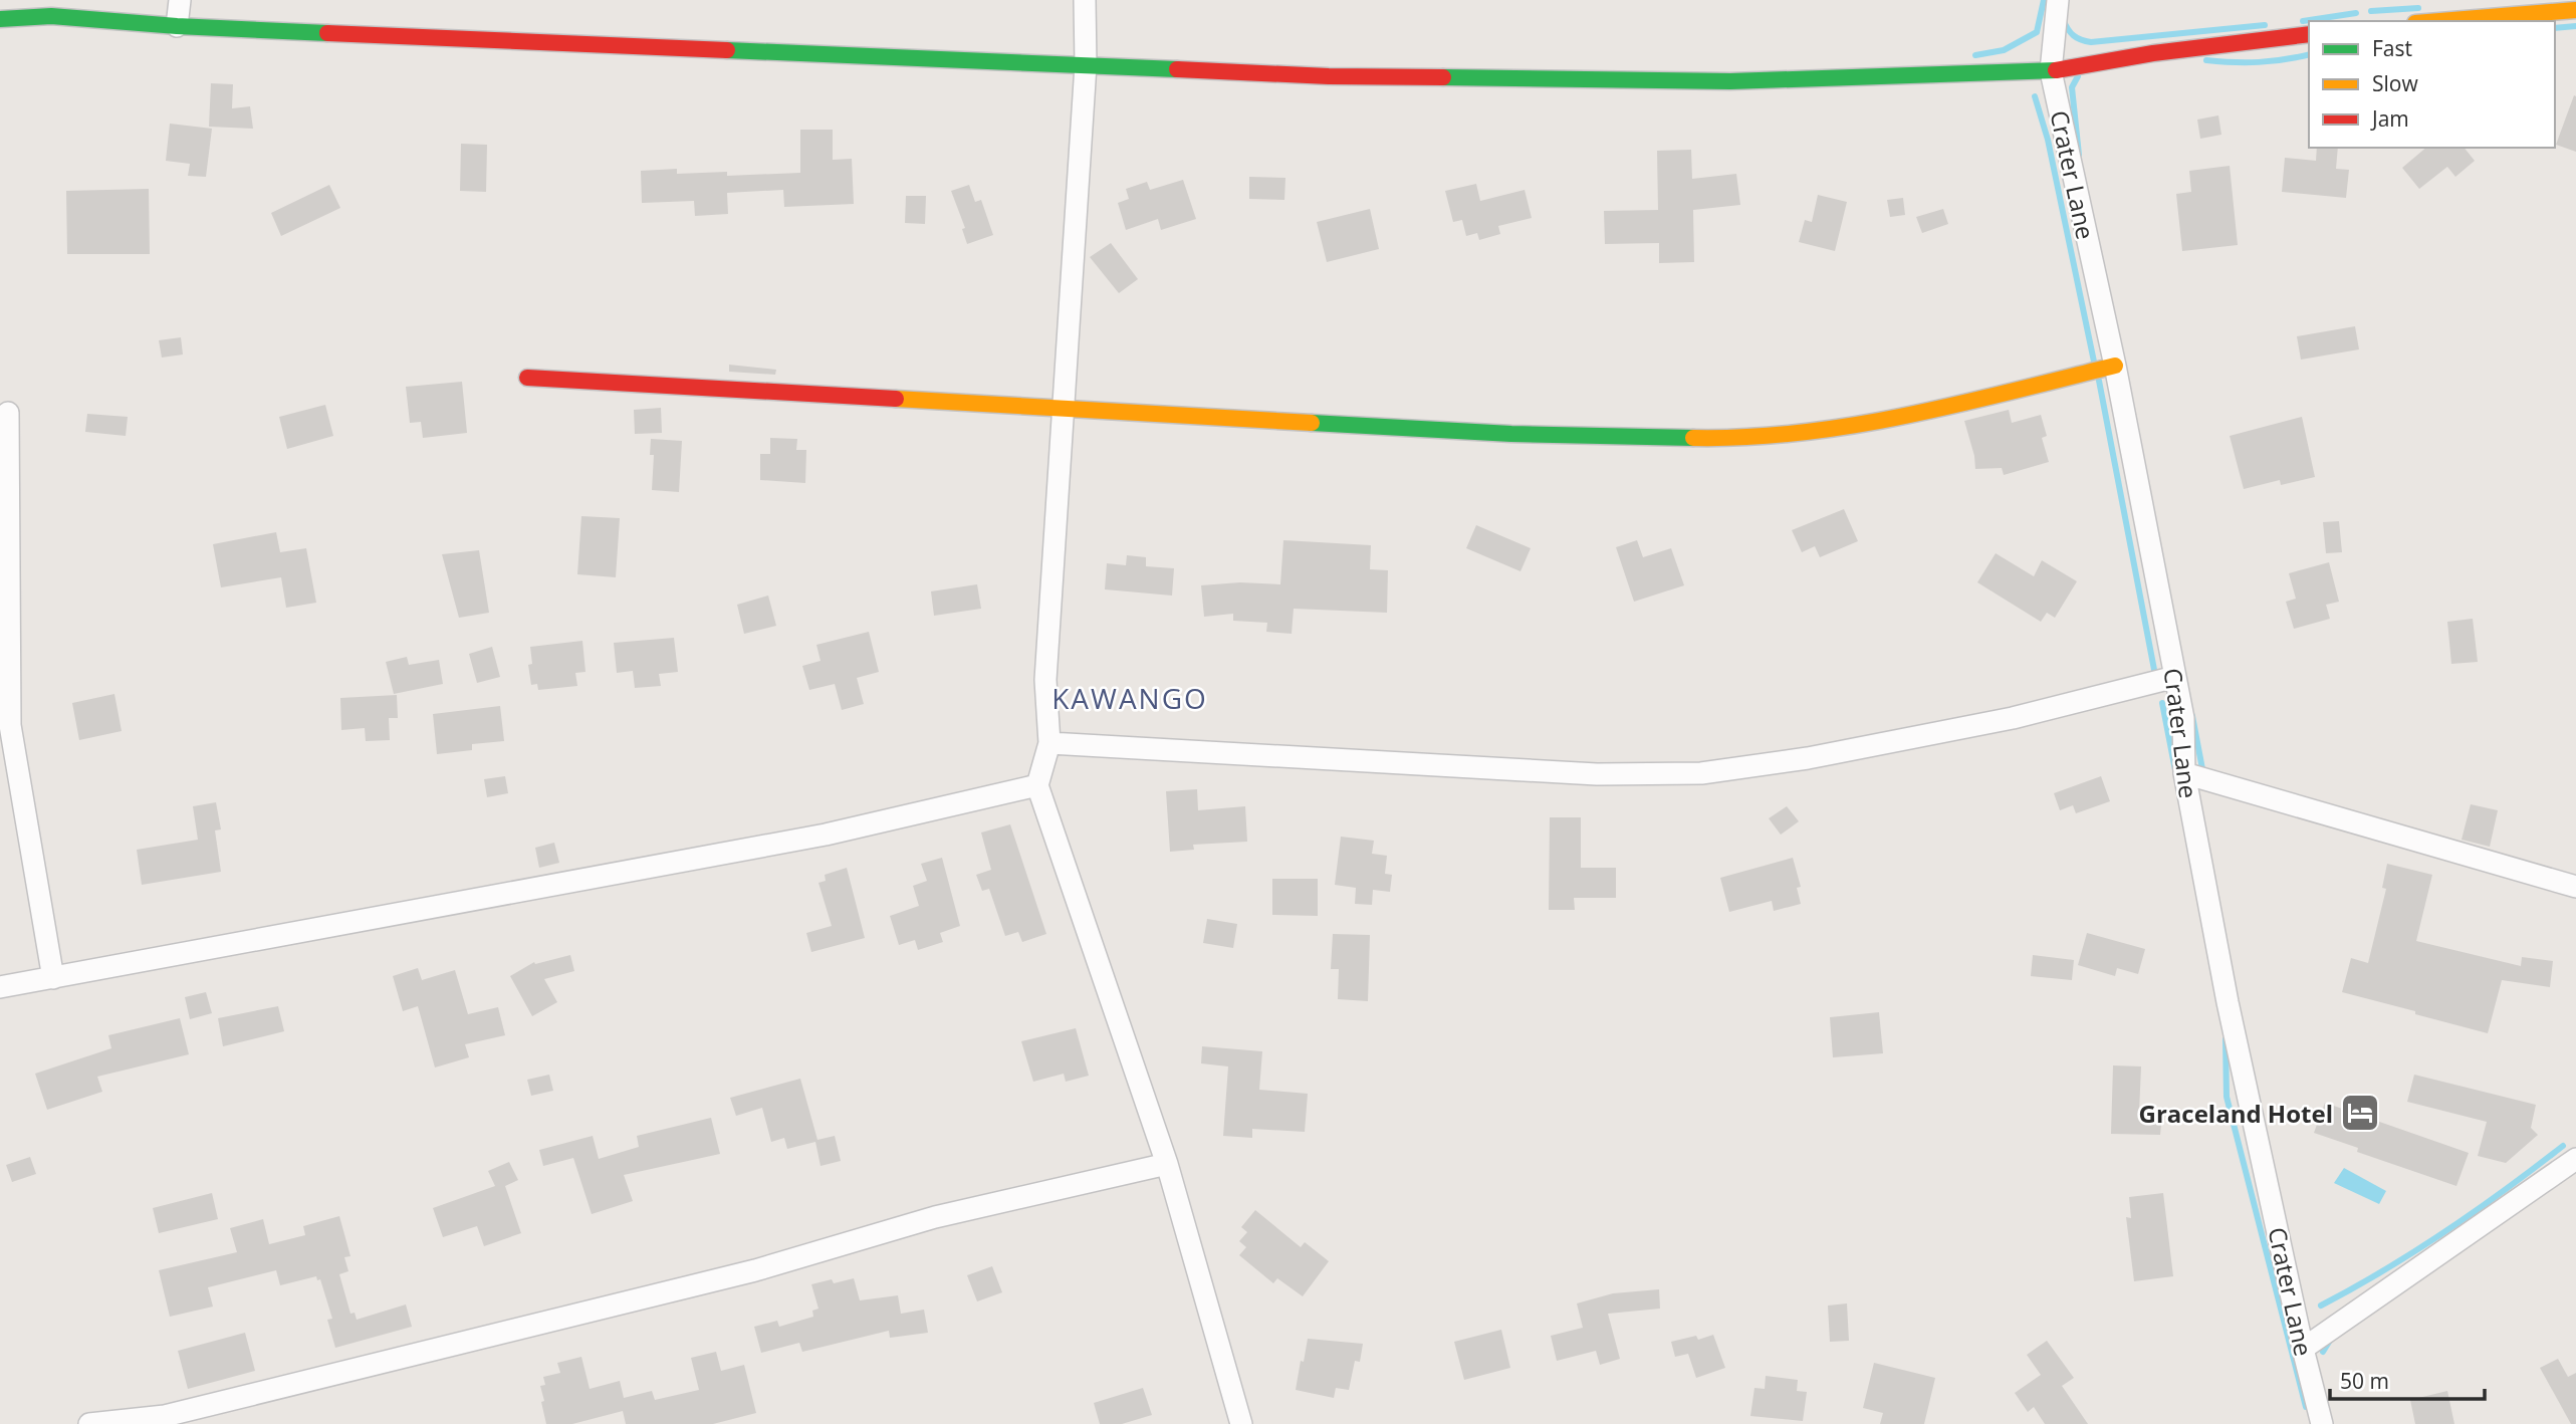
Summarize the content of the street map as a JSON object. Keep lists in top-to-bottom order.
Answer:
{
  "streets": {
    "street": ["Crater Lane"]
  },
  "districts": ["KAWANGO"],
  "places": {
    "hotel": ["Graceland Hotel"]
  },
  "legend": ["Fast", "Slow", "Jam"],
  "scale_bar": "50 m"
}
